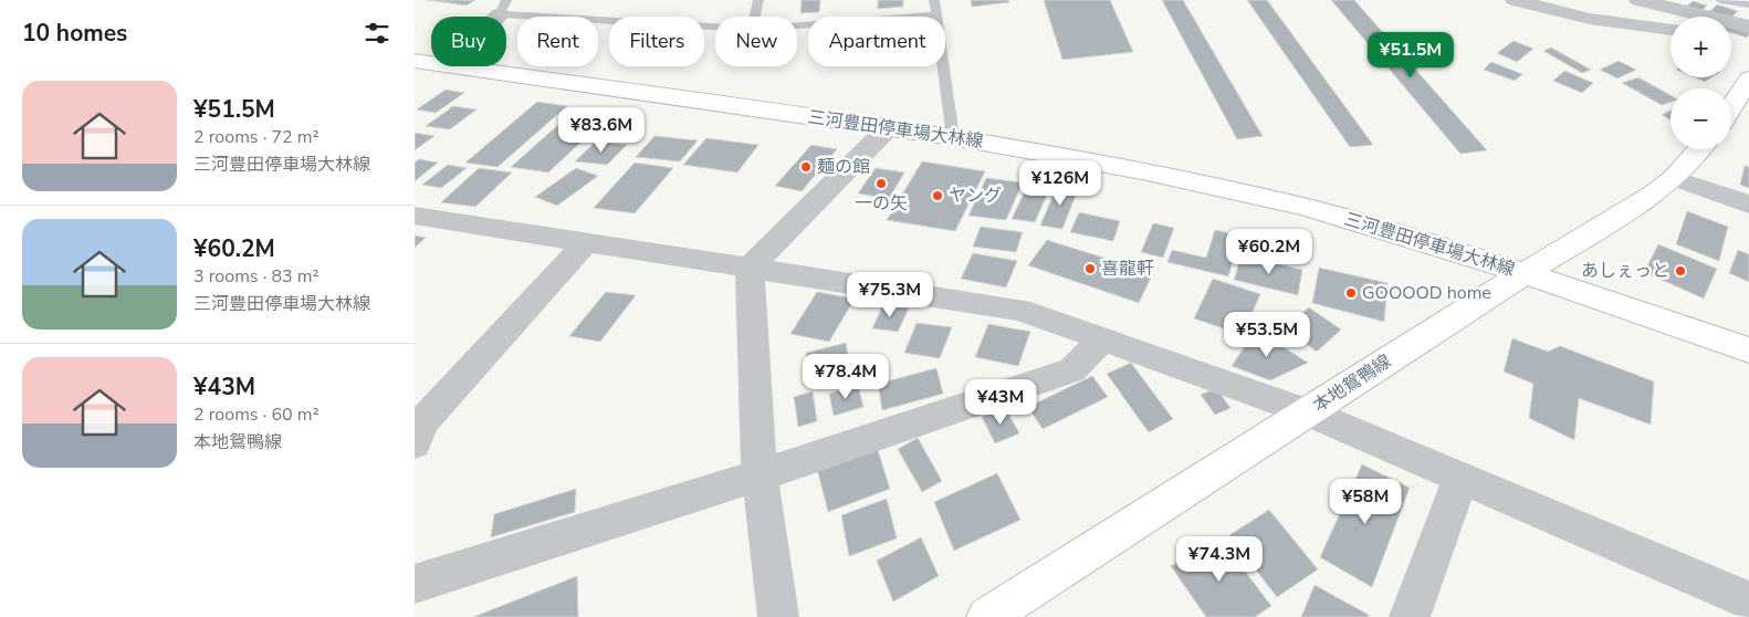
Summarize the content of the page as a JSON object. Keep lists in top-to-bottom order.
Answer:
{
  "streets": {
    "main road": ["三河豊田停車場大林線", "本地鴛鴨線"]
  },
  "crossings": [
    ["三河豊田停車場大林線", "本地鴛鴨線"]
  ],
  "places": [
    "麺の館",
    "一の矢",
    "ヤング",
    "喜龍軒",
    "あしぇっと",
    "GOOOOD home"
  ],
  "page": {
    "heading": "10 homes",
    "map_buttons": ["+", "−"],
    "chip": [
      "Buy",
      "Rent",
      "Filters",
      "New",
      "Apartment"
    ],
    "price": [
      "¥51.5M",
      "¥83.6M",
      "¥126M",
      "¥60.2M",
      "¥75.3M",
      "¥53.5M",
      "¥78.4M",
      "¥43M",
      "¥58M",
      "¥74.3M"
    ],
    "list": [
      {
        "name": "¥51.5M",
        "note": "2 rooms · 72 m² · 三河豊田停車場大林線"
      },
      {
        "name": "¥60.2M",
        "note": "3 rooms · 83 m² · 三河豊田停車場大林線"
      },
      {
        "name": "¥43M",
        "note": "2 rooms · 60 m² · 本地鴛鴨線"
      }
    ]
  }
}
